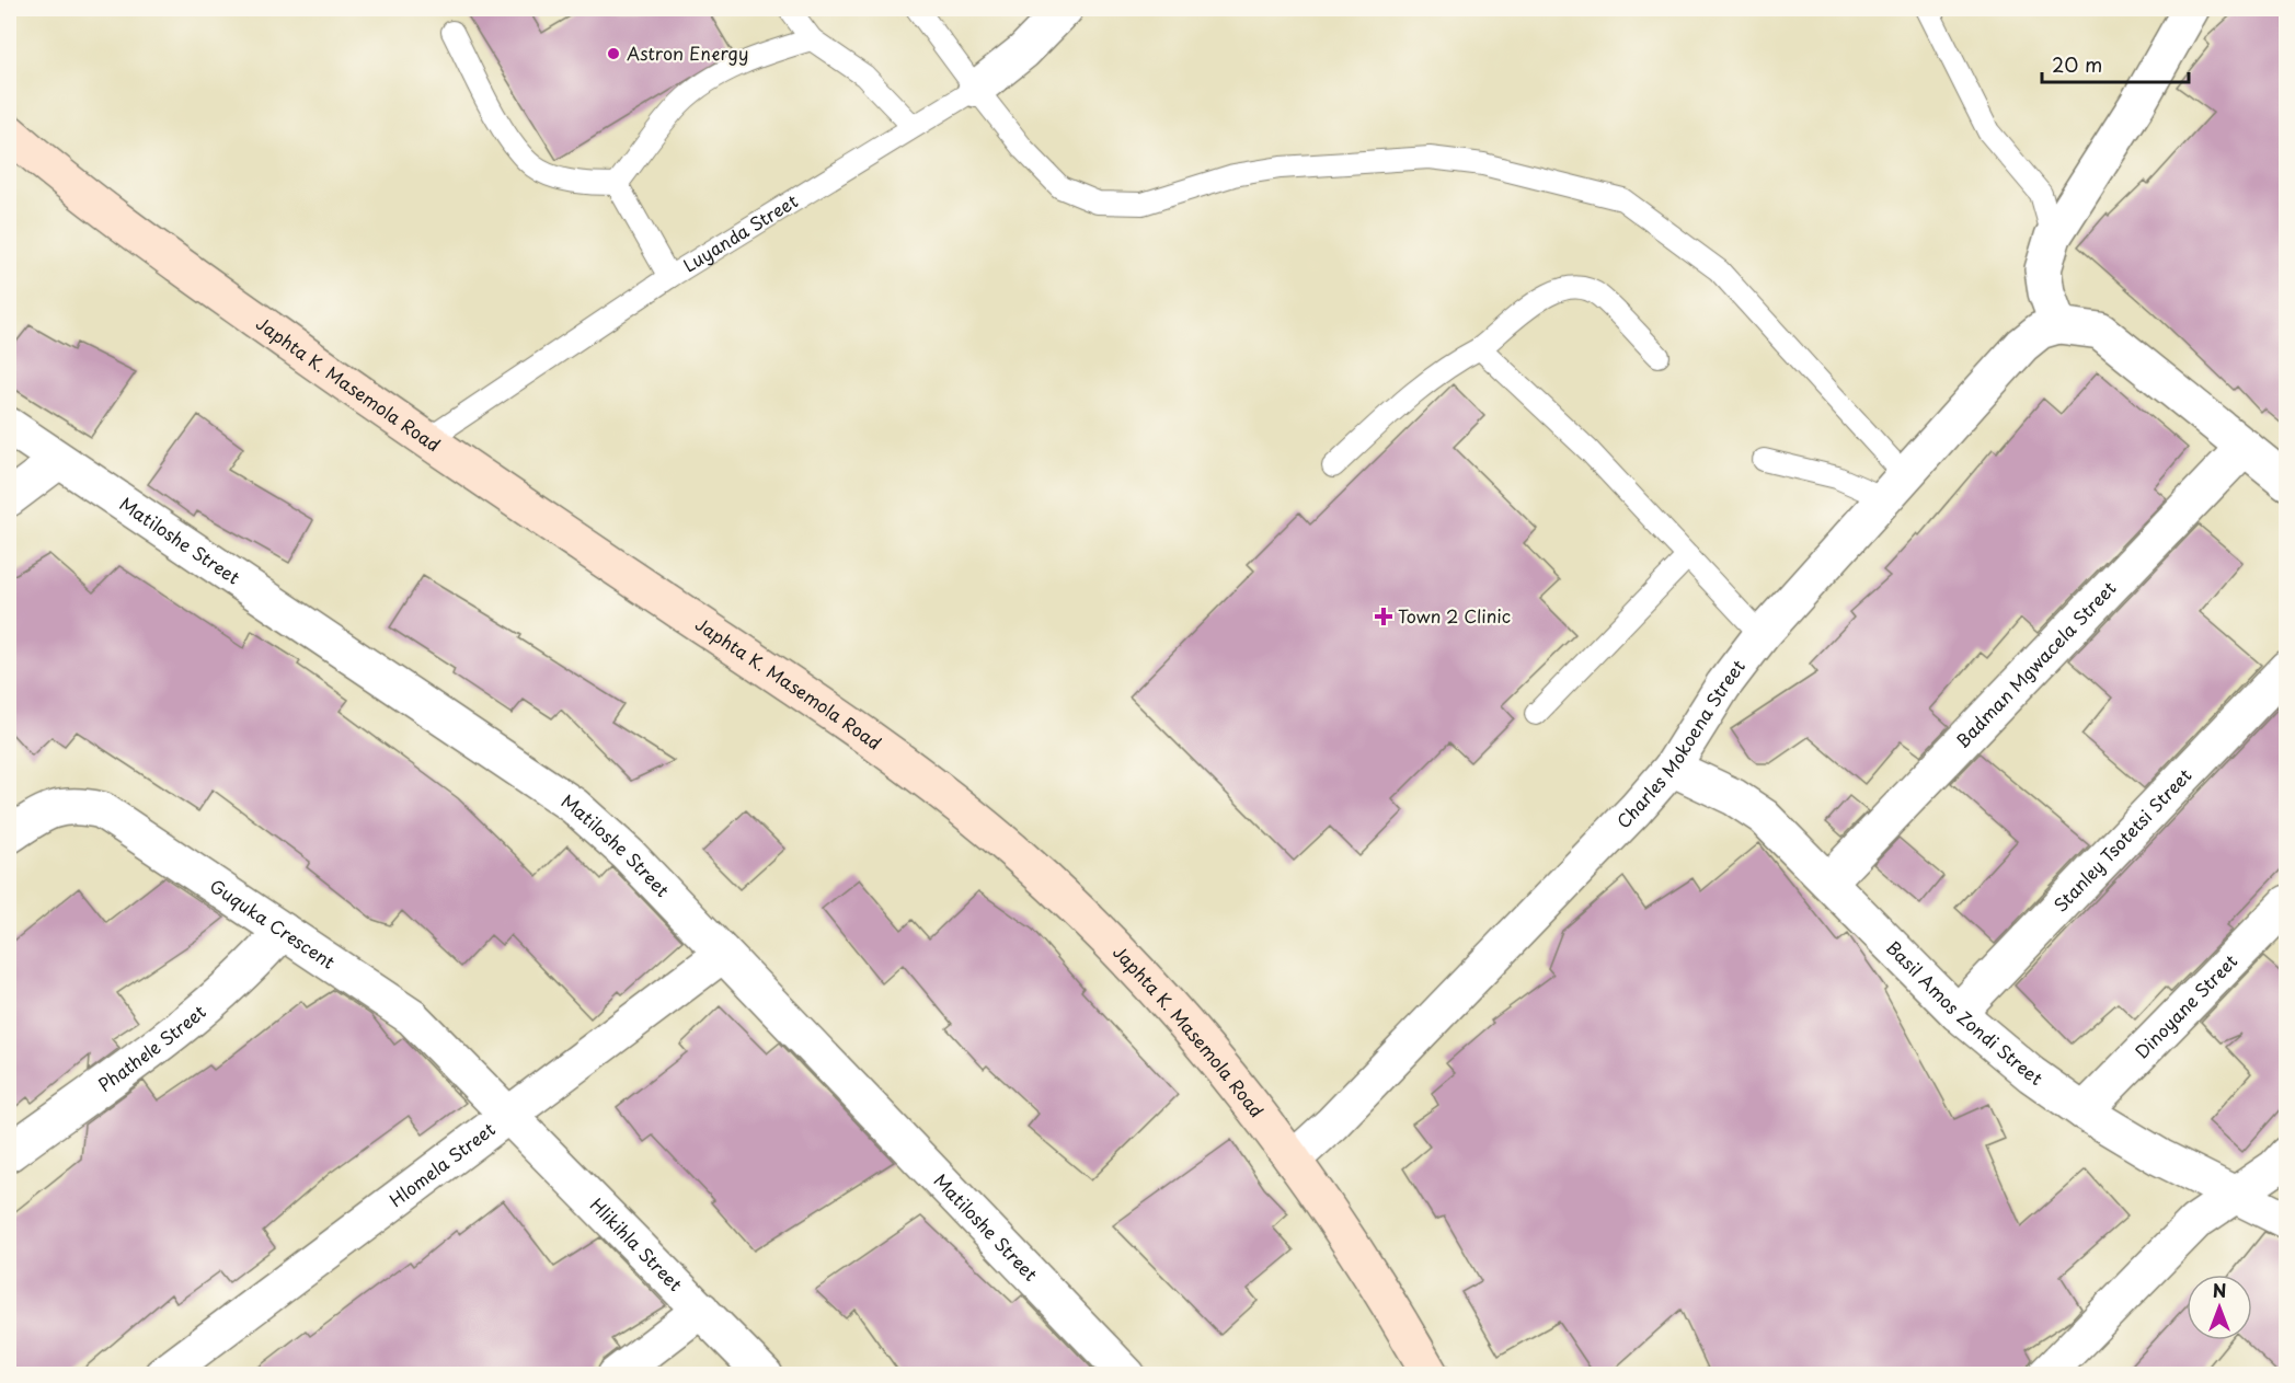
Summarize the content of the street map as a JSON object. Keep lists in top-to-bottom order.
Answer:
{
  "streets": {
    "main road": ["Japhta K. Masemola Road"],
    "street": [
      "Matiloshe Street",
      "Badman Mgwacela Street",
      "Charles Mokoena Street",
      "Stanley Tsotetsi Street",
      "Guquka Crescent",
      "Dinoyane Street",
      "Basil Amos Zondi Street",
      "Phathele Street",
      "Hlomela Street",
      "Hlikihla Street"
    ],
    "lane": ["Luyanda Street"]
  },
  "crossings": [
    ["Luyanda Street", "Japhta K. Masemola Road"],
    ["Japhta K. Masemola Road", "Charles Mokoena Street"],
    ["Matiloshe Street", "Hlomela Street"],
    ["Badman Mgwacela Street", "Basil Amos Zondi Street"],
    ["Charles Mokoena Street", "Basil Amos Zondi Street"],
    ["Stanley Tsotetsi Street", "Basil Amos Zondi Street"],
    ["Guquka Crescent", "Phathele Street"],
    ["Guquka Crescent", "Hlomela Street"],
    ["Guquka Crescent", "Hlikihla Street"],
    ["Dinoyane Street", "Basil Amos Zondi Street"],
    ["Hlomela Street", "Hlikihla Street"]
  ],
  "places": {
    "other": ["Astron Energy"],
    "health": ["Town 2 Clinic"]
  },
  "scale_bar": "20 m",
  "north": "top"
}
